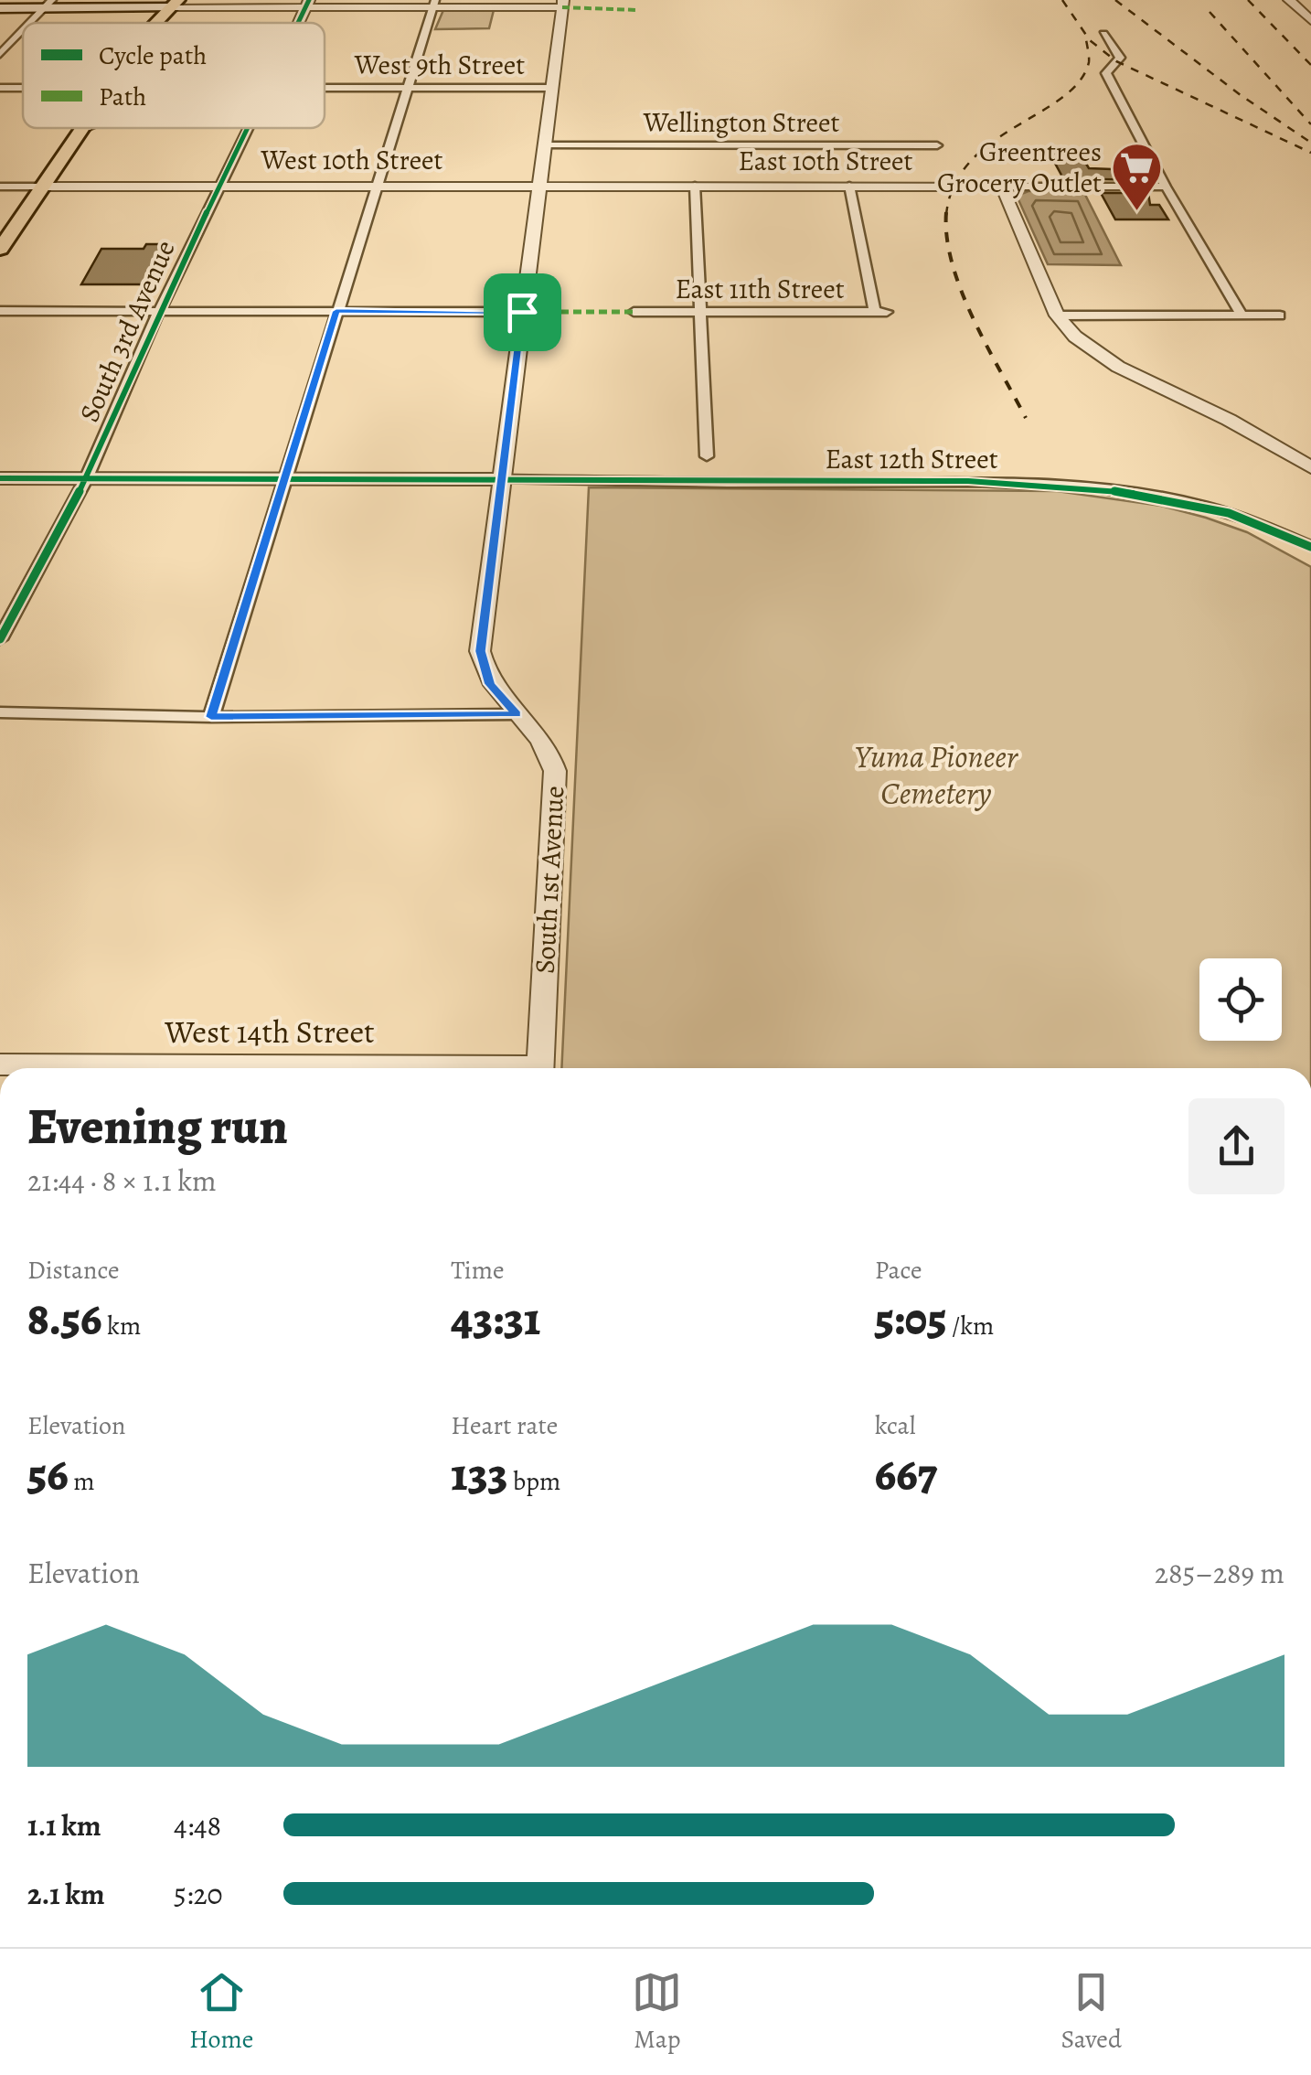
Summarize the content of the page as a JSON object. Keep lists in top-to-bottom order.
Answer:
{
  "streets": {
    "street": [
      "West 9th Street",
      "Wellington Street",
      "West 10th Street",
      "East 10th Street",
      "East 11th Street",
      "South 3rd Avenue",
      "East 12th Street",
      "South 1st Avenue",
      "West 14th Street"
    ]
  },
  "crossings": [
    ["West 9th Street", "South 1st Avenue"],
    ["Wellington Street", "South 1st Avenue"],
    ["West 10th Street", "East 10th Street"],
    ["West 10th Street", "South 3rd Avenue"],
    ["West 10th Street", "South 1st Avenue"],
    ["East 10th Street", "East 11th Street"],
    ["East 10th Street", "South 1st Avenue"],
    ["East 12th Street", "South 1st Avenue"]
  ],
  "parks": ["Yuma Pioneer Cemetery"],
  "places": {
    "supermarket": ["Greentrees Grocery Outlet"]
  },
  "legend": ["Cycle path", "Path"],
  "page": {
    "heading": ["Evening run", "21:44 · 8 × 1.1 km"],
    "stats": [
      ["Distance", "8.56 km"],
      ["Time", "43:31"],
      ["Pace", "5:05 /km"],
      ["Elevation", "56 m"],
      ["Heart rate", "133 bpm"],
      ["kcal", "667"]
    ],
    "chart": ["Elevation", "285–289 m"],
    "list": [
      {
        "name": "1.1 km",
        "note": "4:48"
      },
      {
        "name": "2.1 km",
        "note": "5:20"
      }
    ],
    "tabs": ["Home", "Map", "Saved"]
  }
}
